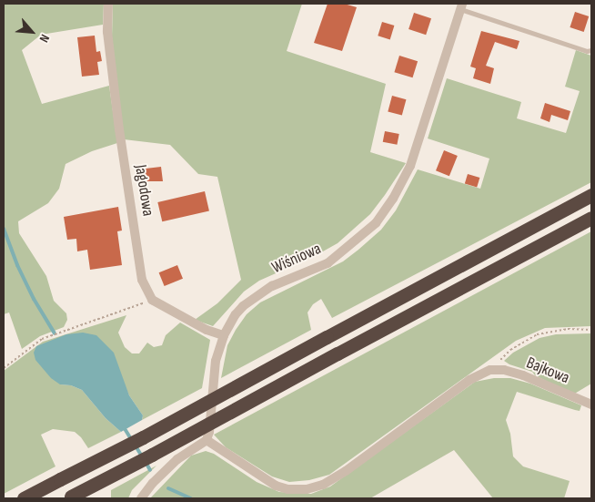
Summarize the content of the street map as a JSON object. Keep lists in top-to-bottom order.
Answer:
{
  "streets": {
    "street": ["Jagodowa", "Wiśniowa", "Bajkowa"]
  },
  "north": "bottom right"
}
